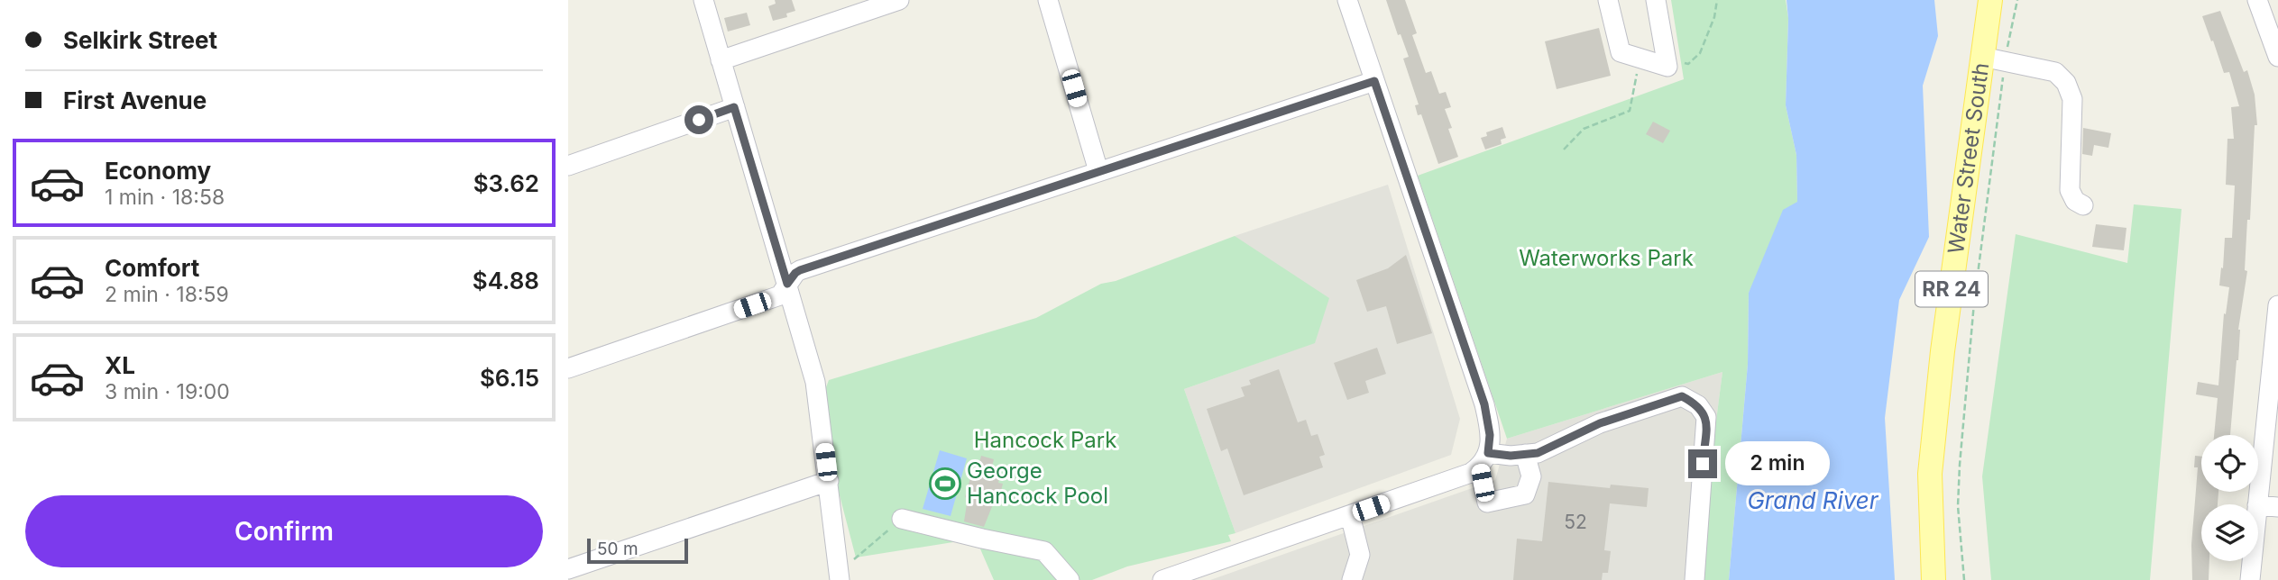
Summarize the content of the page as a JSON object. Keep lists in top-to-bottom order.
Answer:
{
  "streets": {
    "main road": ["Water Street South", "RR 24"]
  },
  "water": ["Grand River"],
  "parks": ["Waterworks Park", "Hancock Park"],
  "places": {
    "sports": ["George Hancock Pool"]
  },
  "house_numbers": ["52"],
  "scale_bar": "50 m",
  "page": {
    "banner": ["Selkirk Street", "First Avenue"],
    "list": [
      {
        "name": "Economy",
        "note": "1 min · 18:58",
        "value": "$3.62"
      },
      {
        "name": "Comfort",
        "note": "2 min · 18:59",
        "value": "$4.88"
      },
      {
        "name": "XL",
        "note": "3 min · 19:00",
        "value": "$6.15"
      }
    ],
    "bubble": "2 min",
    "buttons": "Confirm",
    "scale": "50 m"
  }
}
